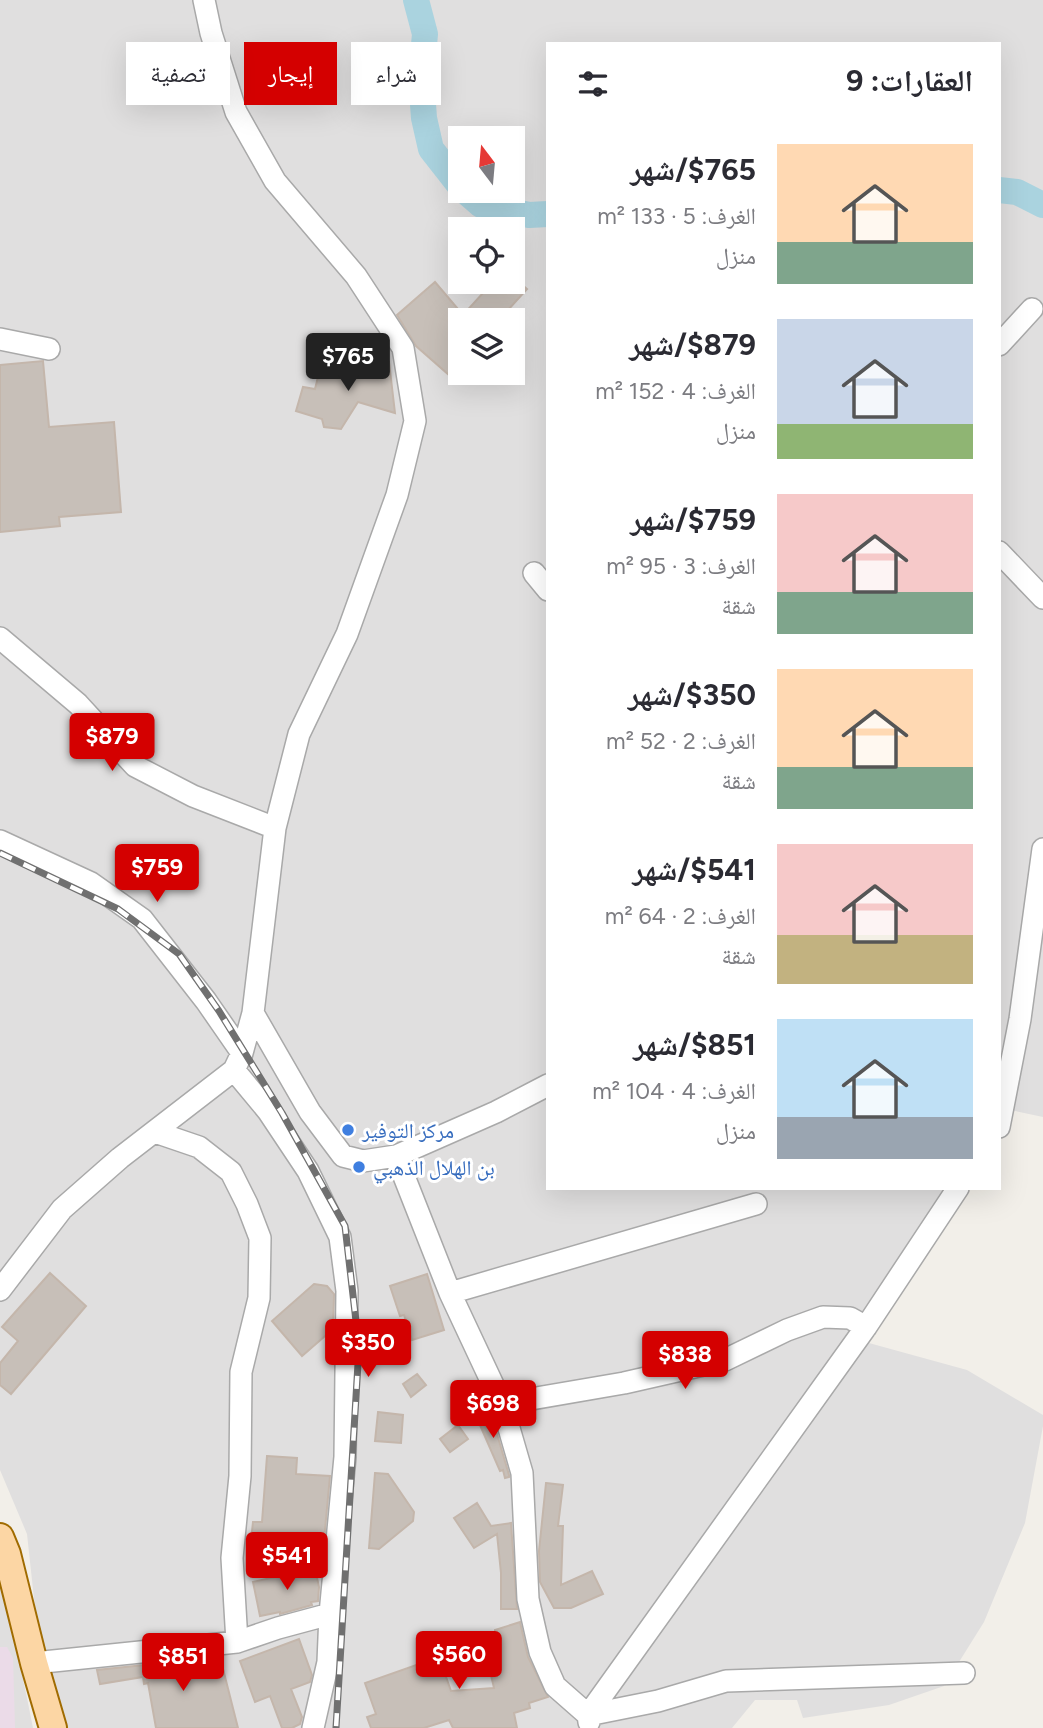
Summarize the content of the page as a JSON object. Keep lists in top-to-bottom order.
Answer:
{
  "places": ["مركز التوفير", "بن الهلال الذهبي"],
  "north": "top",
  "page": {
    "chip": ["شراء", "إيجار", "تصفية"],
    "heading": "العقارات: 9",
    "list": [
      {
        "name": "$765/شهر",
        "note": "الغرف: 5 · 133 m² · منزل"
      },
      {
        "name": "$879/شهر",
        "note": "الغرف: 4 · 152 m² · منزل"
      },
      {
        "name": "$759/شهر",
        "note": "الغرف: 3 · 95 m² · شقة"
      },
      {
        "name": "$350/شهر",
        "note": "الغرف: 2 · 52 m² · شقة"
      },
      {
        "name": "$541/شهر",
        "note": "الغرف: 2 · 64 m² · شقة"
      },
      {
        "name": "$851/شهر",
        "note": "الغرف: 4 · 104 m² · منزل"
      }
    ],
    "price": [
      "$765",
      "$879",
      "$759",
      "$350",
      "$838",
      "$698",
      "$541",
      "$560",
      "$851"
    ]
  }
}
